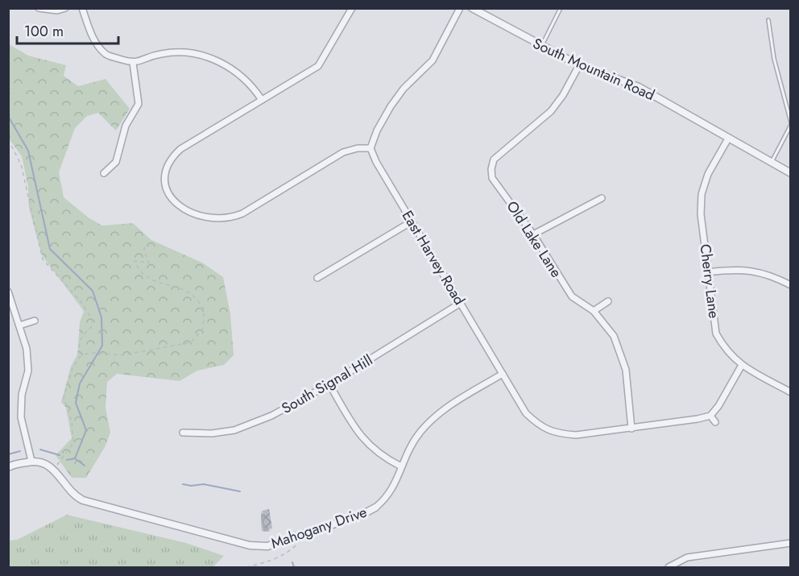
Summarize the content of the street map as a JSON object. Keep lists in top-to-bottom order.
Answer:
{
  "streets": {
    "street": [
      "South Mountain Road",
      "Old Lake Lane",
      "East Harvey Road",
      "Cherry Lane",
      "South Signal Hill",
      "Mahogany Drive"
    ]
  },
  "crossings": [
    ["South Mountain Road", "Old Lake Lane"],
    ["South Mountain Road", "Cherry Lane"],
    ["Old Lake Lane", "East Harvey Road"],
    ["East Harvey Road", "South Signal Hill"],
    ["East Harvey Road", "Mahogany Drive"]
  ],
  "scale_bar": "100 m"
}
